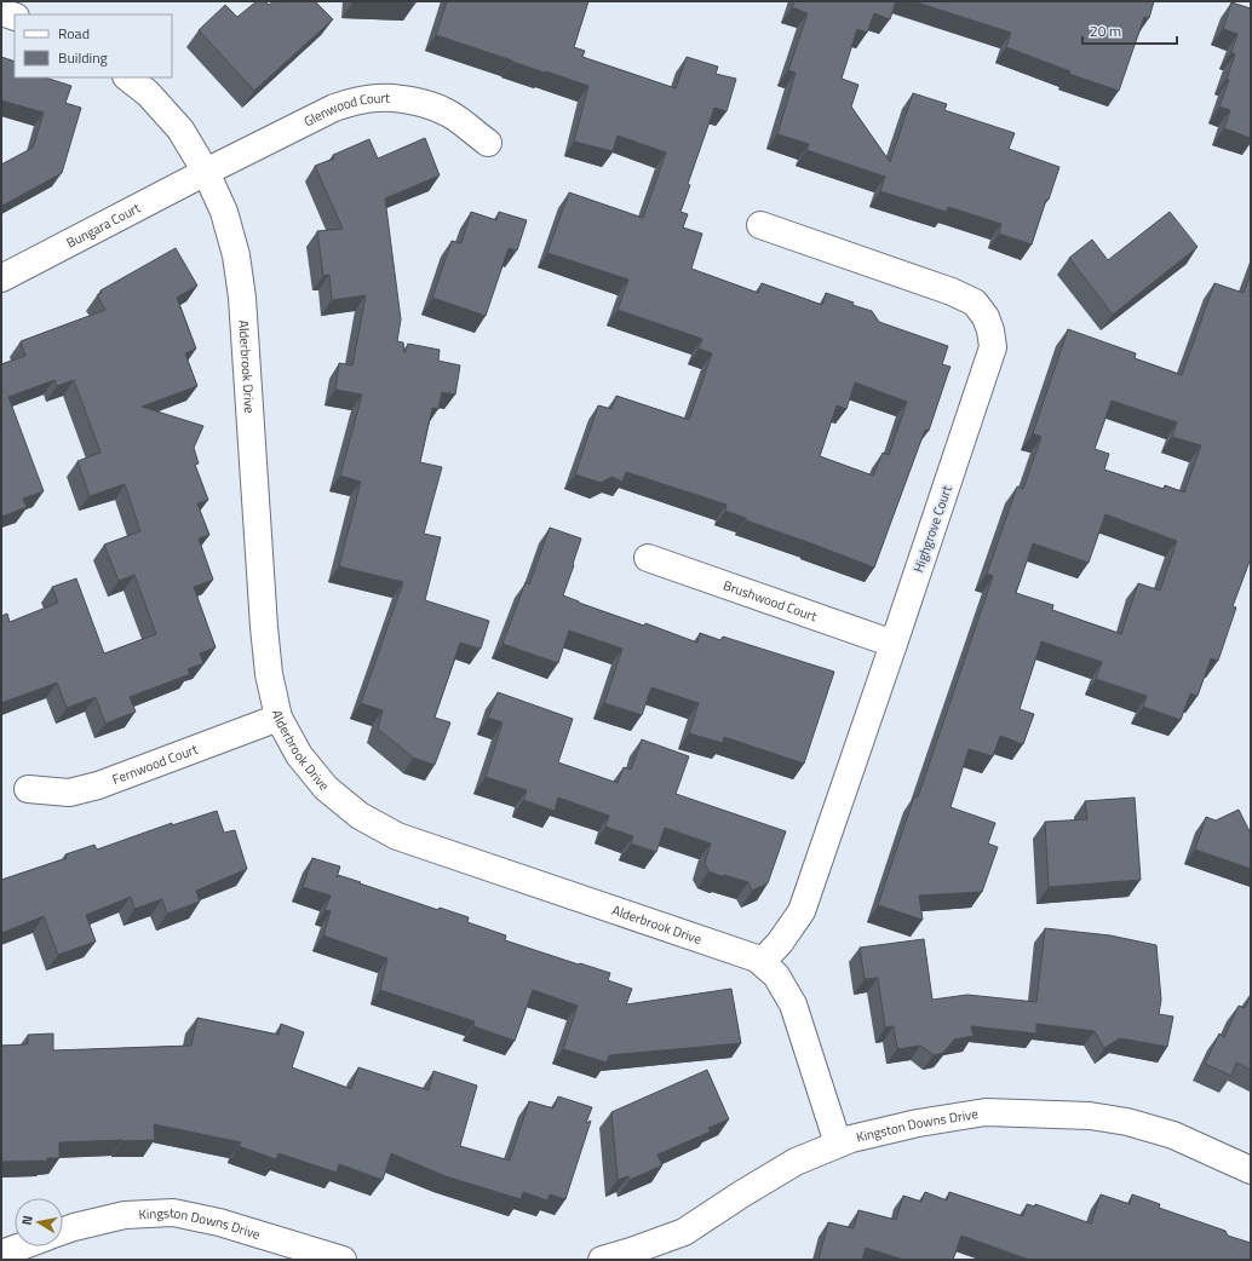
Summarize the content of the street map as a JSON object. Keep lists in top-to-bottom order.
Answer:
{
  "streets": {
    "street": [
      "Glenwood Court",
      "Bungara Court",
      "Alderbrook Drive",
      "Highgrove Court",
      "Brushwood Court",
      "Fernwood Court",
      "Kingston Downs Drive"
    ]
  },
  "crossings": [
    ["Glenwood Court", "Bungara Court"],
    ["Glenwood Court", "Alderbrook Drive"],
    ["Bungara Court", "Alderbrook Drive"],
    ["Alderbrook Drive", "Highgrove Court"],
    ["Alderbrook Drive", "Fernwood Court"],
    ["Alderbrook Drive", "Kingston Downs Drive"],
    ["Highgrove Court", "Brushwood Court"]
  ],
  "legend": ["Road", "Building"],
  "scale_bar": "20 m",
  "north": "left"
}
